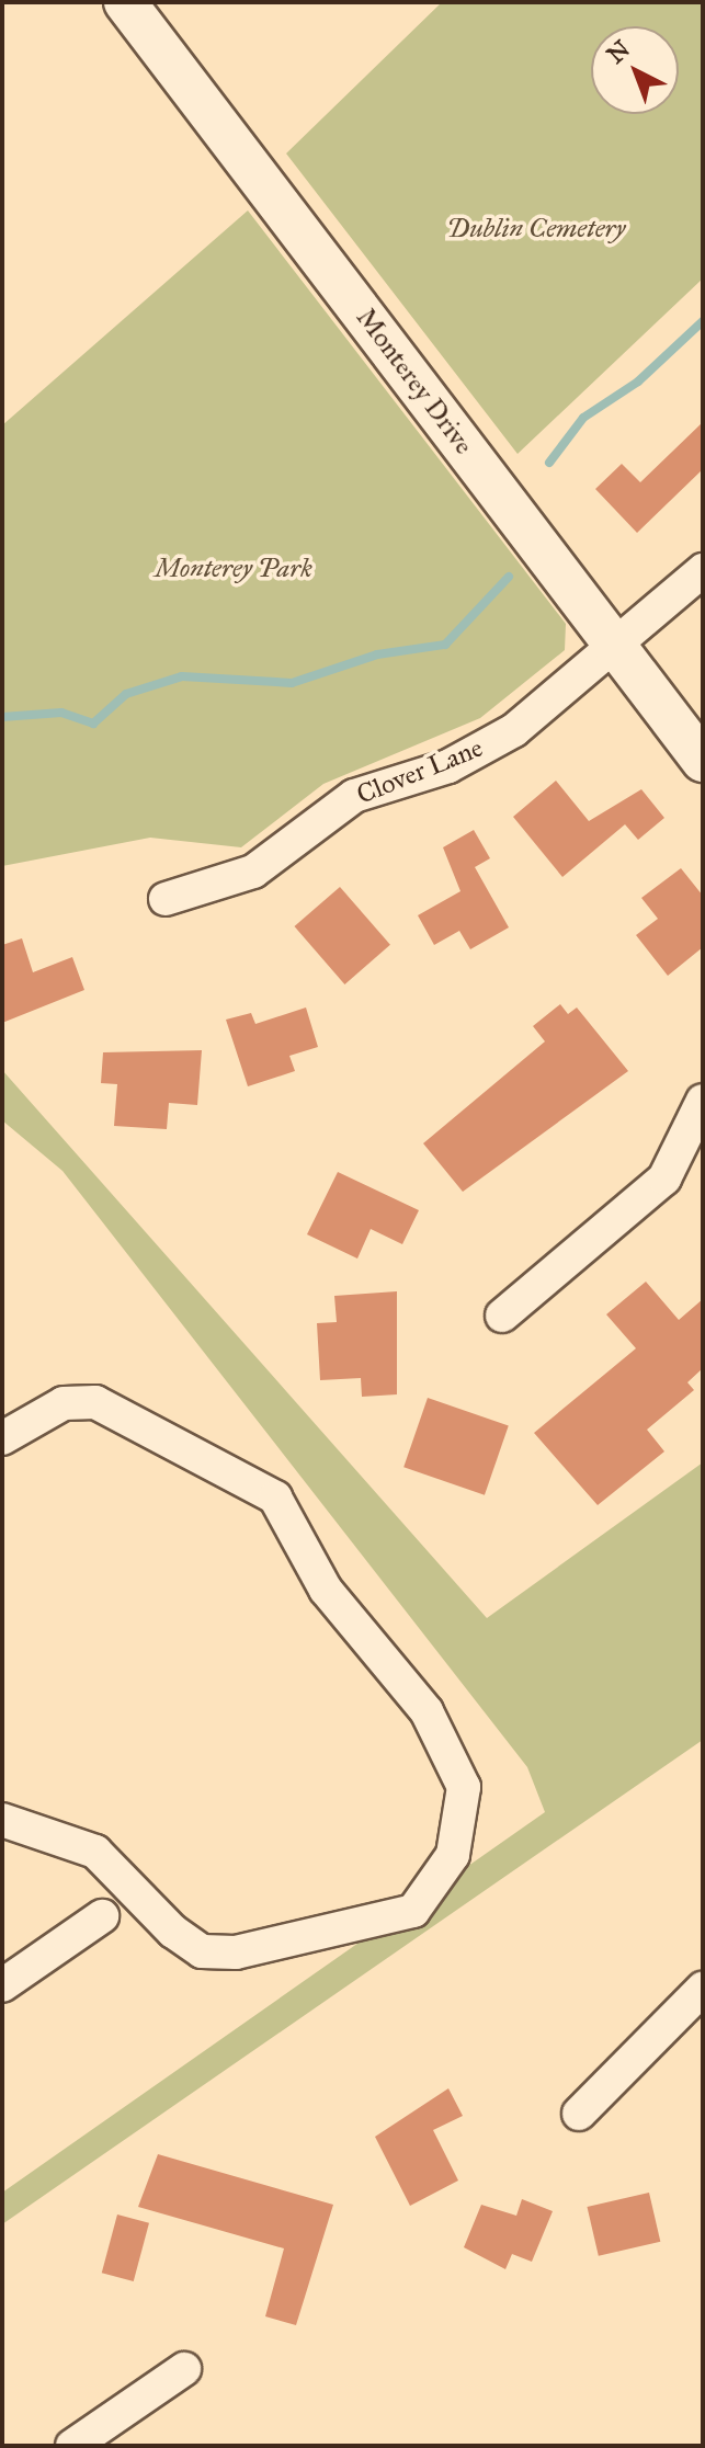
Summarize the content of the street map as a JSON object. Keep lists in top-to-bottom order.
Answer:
{
  "streets": {
    "street": ["Monterey Drive", "Clover Lane"]
  },
  "crossings": [
    ["Monterey Drive", "Clover Lane"]
  ],
  "parks": ["Dublin Cemetery", "Monterey Park"],
  "north": "top left"
}
